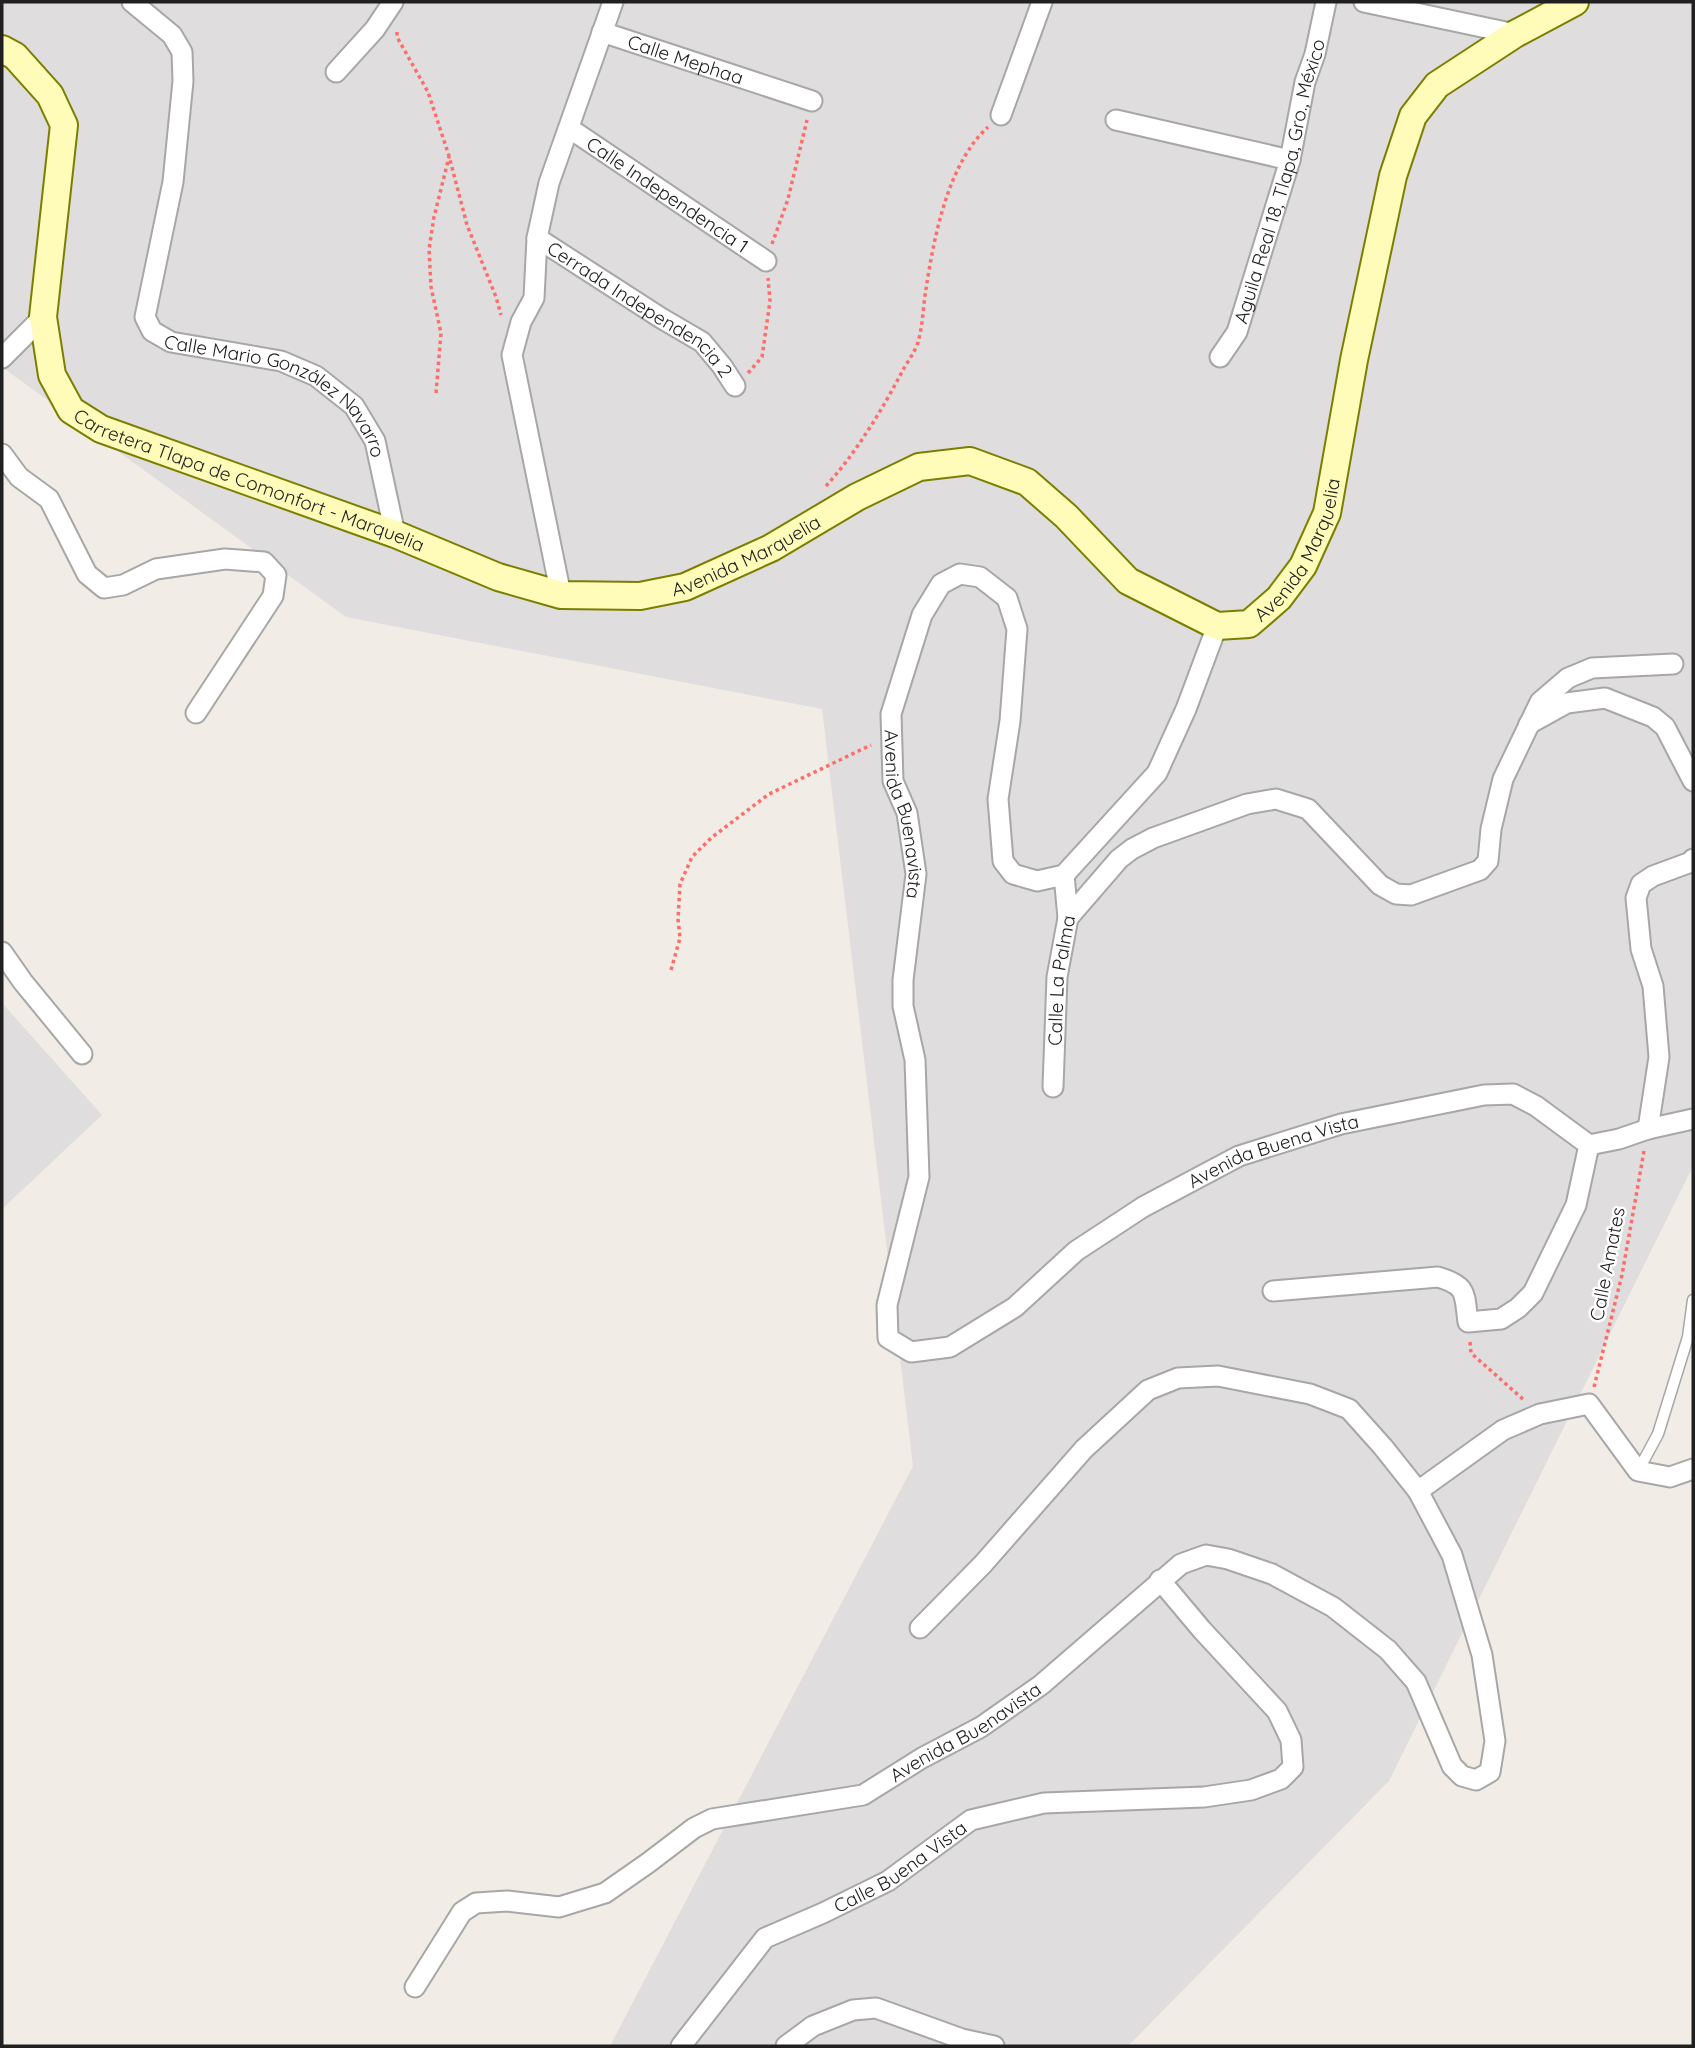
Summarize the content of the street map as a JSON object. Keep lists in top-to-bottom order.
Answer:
{
  "streets": {
    "main road": ["Carretera Tlapa de Comonfort - Marquelia", "Avenida Marquelia"],
    "street": [
      "Calle Mephaa",
      "Aguila Real 18, Tlapa, Gro., México",
      "Calle Independencia 1",
      "Cerrada Independencia 2",
      "Calle Mario González Navarro",
      "Avenida Buenavista",
      "Calle La Palma",
      "Avenida Buena Vista",
      "Calle Buena Vista"
    ],
    "path": ["Calle Amates"]
  },
  "crossings": [
    ["Calle Mario González Navarro", "Carretera Tlapa de Comonfort - Marquelia"],
    ["Carretera Tlapa de Comonfort - Marquelia", "Avenida Marquelia"],
    ["Avenida Buenavista", "Calle La Palma"],
    ["Avenida Buenavista", "Avenida Buena Vista"],
    ["Avenida Buenavista", "Calle Buena Vista"]
  ]
}
